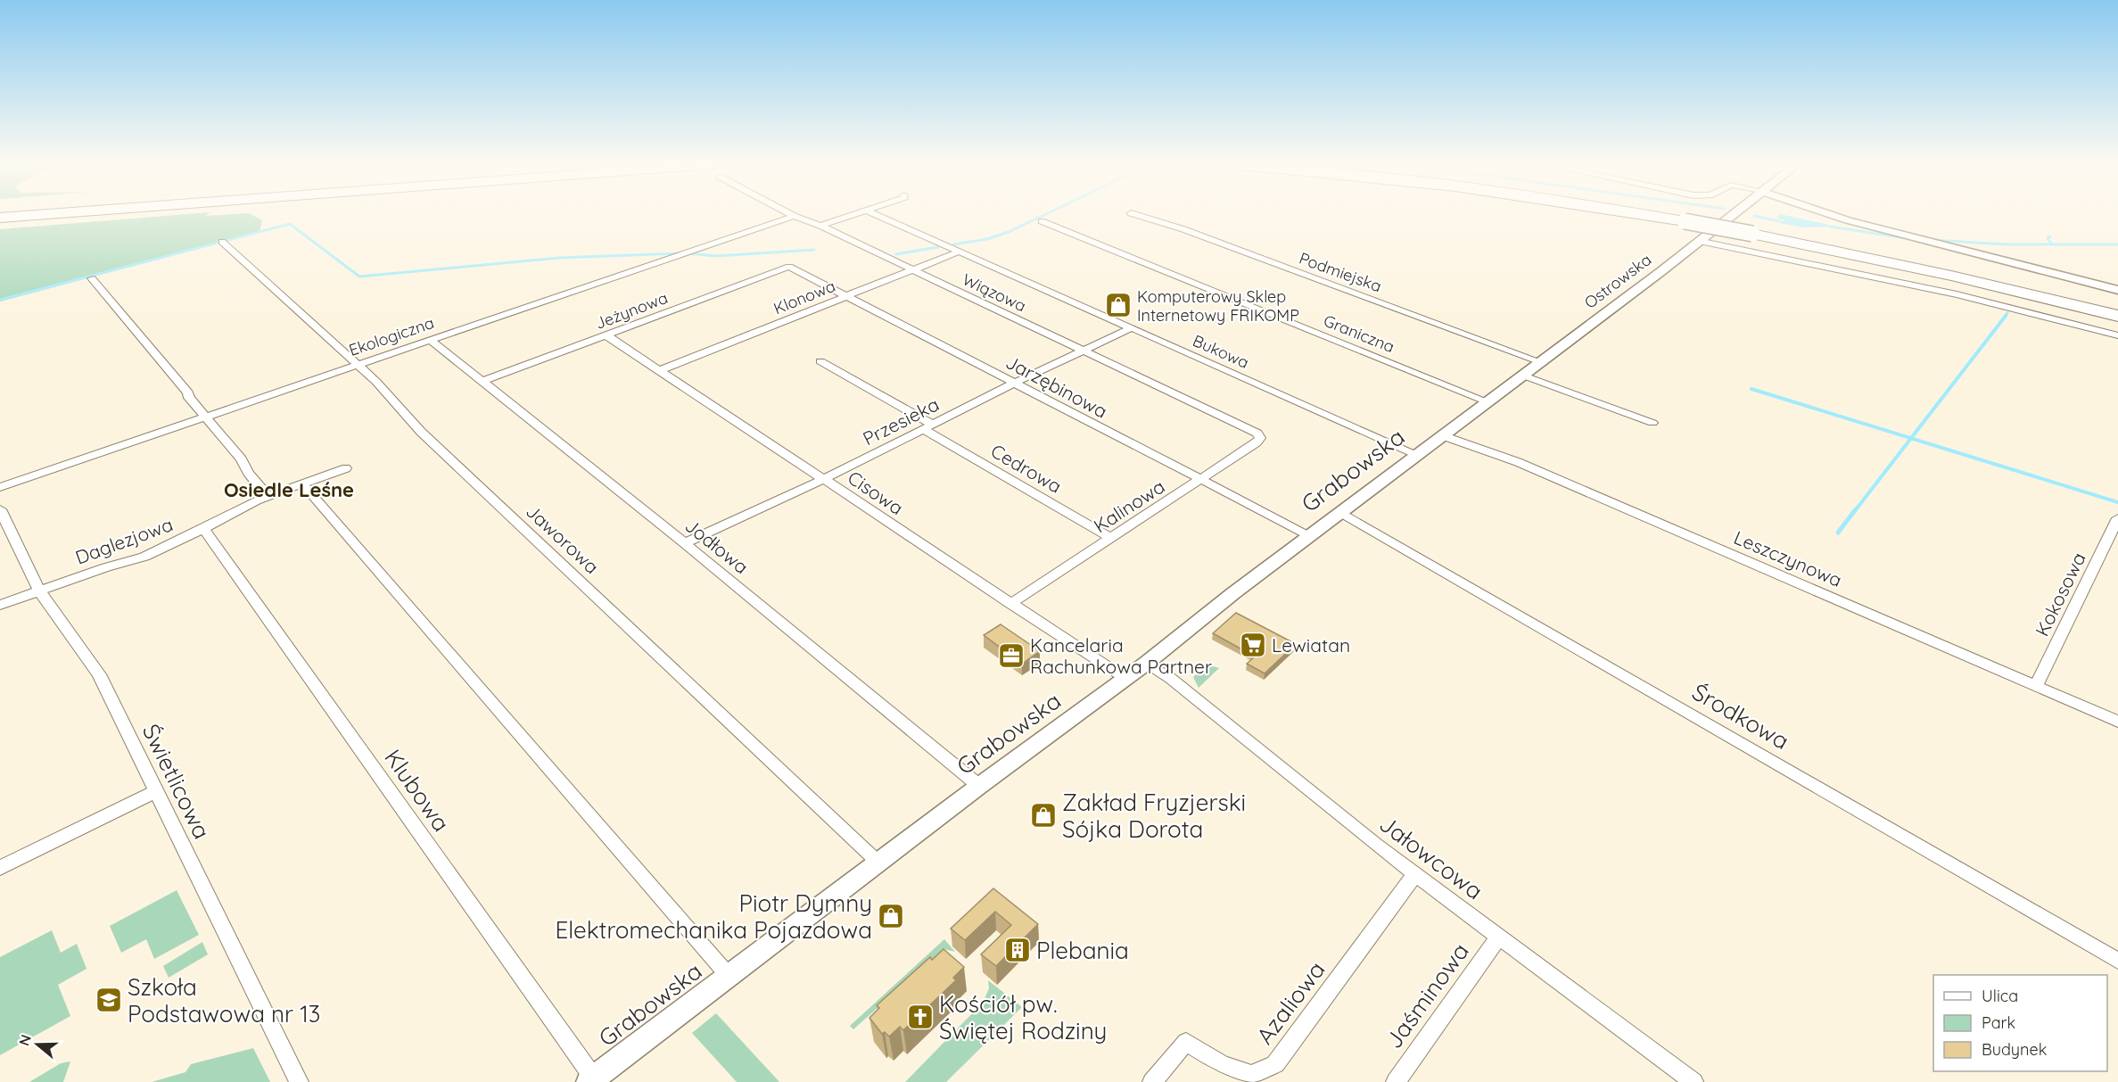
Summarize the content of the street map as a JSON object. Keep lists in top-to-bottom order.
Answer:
{
  "streets": {
    "street": [
      "Podmiejska",
      "Ostrowska",
      "Wiązowa",
      "Klonowa",
      "Jeżynowa",
      "Graniczna",
      "Ekologiczna",
      "Bukowa",
      "Jarzębinowa",
      "Przesieka",
      "Cedrowa",
      "Grabowska",
      "Cisowa",
      "Kalinowa",
      "Jaworowa",
      "Daglezjowa",
      "Jodłowa",
      "Leszczynowa",
      "Kokosowa",
      "Środkowa",
      "Świetlicowa",
      "Klubowa",
      "Jałowcowa",
      "Jaśminowa",
      "Azaliowa"
    ]
  },
  "crossings": [
    ["Podmiejska", "Ostrowska"],
    ["Ostrowska", "Graniczna"],
    ["Ostrowska", "Grabowska"],
    ["Wiązowa", "Klonowa"],
    ["Wiązowa", "Ekologiczna"],
    ["Wiązowa", "Przesieka"],
    ["Wiązowa", "Kalinowa"],
    ["Klonowa", "Bukowa"],
    ["Klonowa", "Jarzębinowa"],
    ["Klonowa", "Cisowa"],
    ["Jeżynowa", "Jarzębinowa"],
    ["Jeżynowa", "Cisowa"],
    ["Jeżynowa", "Jodłowa"],
    ["Ekologiczna", "Jaworowa"],
    ["Ekologiczna", "Jodłowa"],
    ["Bukowa", "Przesieka"],
    ["Bukowa", "Grabowska"],
    ["Jarzębinowa", "Przesieka"],
    ["Jarzębinowa", "Grabowska"],
    ["Jarzębinowa", "Kalinowa"],
    ["Przesieka", "Cedrowa"],
    ["Przesieka", "Cisowa"],
    ["Przesieka", "Jodłowa"],
    ["Cedrowa", "Kalinowa"],
    ["Grabowska", "Cisowa"],
    ["Grabowska", "Jaworowa"],
    ["Grabowska", "Jodłowa"],
    ["Grabowska", "Leszczynowa"],
    ["Grabowska", "Środkowa"],
    ["Grabowska", "Klubowa"],
    ["Grabowska", "Jałowcowa"],
    ["Cisowa", "Kalinowa"],
    ["Daglezjowa", "Świetlicowa"],
    ["Daglezjowa", "Klubowa"],
    ["Leszczynowa", "Kokosowa"],
    ["Jałowcowa", "Jaśminowa"],
    ["Jałowcowa", "Azaliowa"]
  ],
  "districts": ["Osiedle Leśne"],
  "places": {
    "shop": ["Komputerowy Sklep Internetowy FRIKOMP", "Zakład Fryzjerski Sójka Dorota", "Piotr Dymny Elektromechanika Pojazdowa"],
    "supermarket": ["Lewiatan"],
    "office": ["Kancelaria Rachunkowa Partner"],
    "building": ["Plebania"],
    "school or university": ["Szkoła Podstawowa nr 13"],
    "church": ["Kościół pw. Świętej Rodziny"]
  },
  "legend": ["Ulica", "Park", "Budynek"],
  "north": "left"
}
